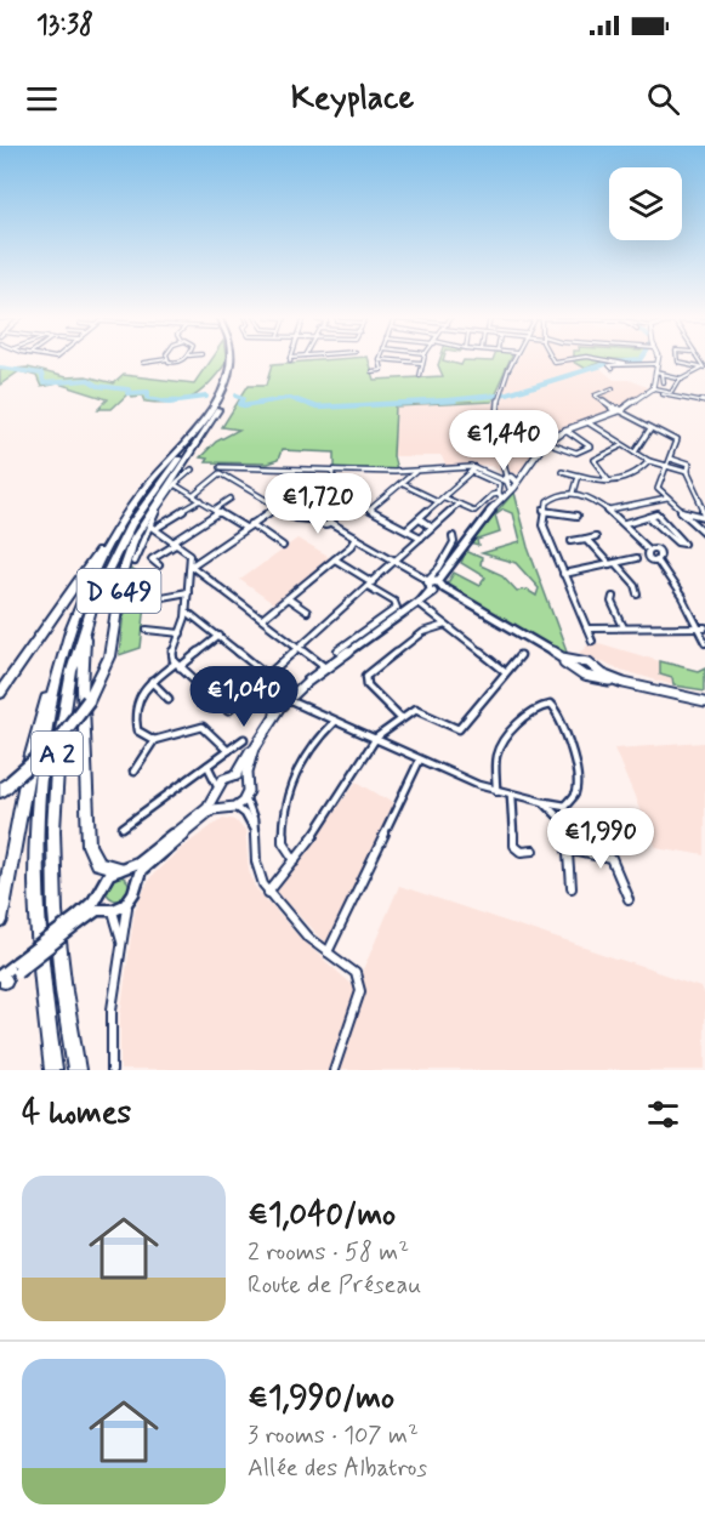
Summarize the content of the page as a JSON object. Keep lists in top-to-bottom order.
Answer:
{
  "streets": {
    "highway": ["D 649", "A 2"]
  },
  "crossings": [
    ["D 649", "A 2"]
  ],
  "page": {
    "status": "13:38",
    "header": "Keyplace",
    "price": [
      "€1,440",
      "€1,720",
      "€1,040",
      "€1,990"
    ],
    "heading": "4 homes",
    "list": [
      {
        "name": "€1,040/mo",
        "note": "2 rooms · 58 m² · Route de Préseau"
      },
      {
        "name": "€1,990/mo",
        "note": "3 rooms · 107 m² · Allée des Albatros"
      }
    ]
  }
}
